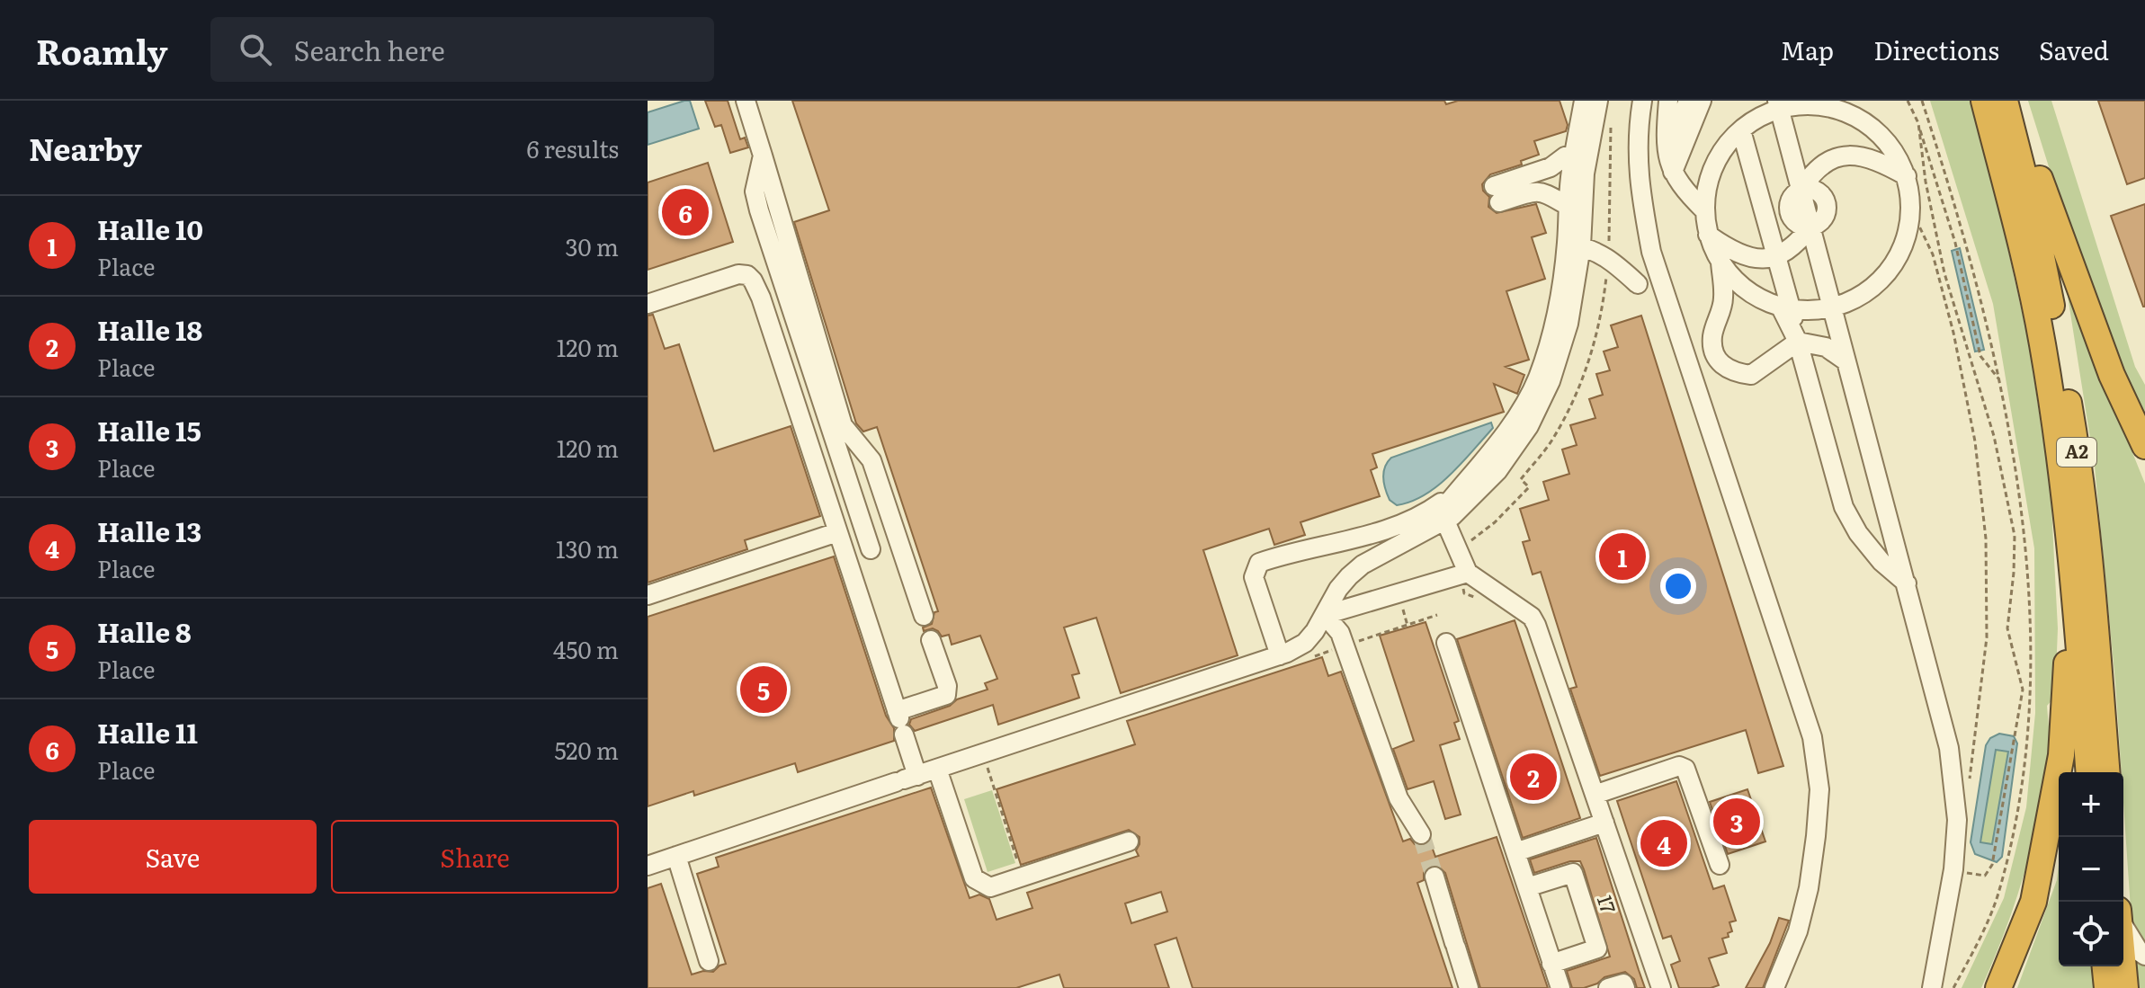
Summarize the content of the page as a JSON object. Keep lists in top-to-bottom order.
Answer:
{
  "streets": {
    "highway": ["A2"],
    "street": ["17"]
  },
  "page": {
    "header": "Roamly",
    "search": "Search here",
    "nav": ["Map", "Directions", "Saved"],
    "heading": ["Nearby", "6 results"],
    "pins": [
      "6",
      "1",
      "5",
      "2",
      "3",
      "4"
    ],
    "list": [
      {
        "mark": "1",
        "name": "Halle 10",
        "note": "Place",
        "value": "30 m"
      },
      {
        "mark": "2",
        "name": "Halle 18",
        "note": "Place",
        "value": "120 m"
      },
      {
        "mark": "3",
        "name": "Halle 15",
        "note": "Place",
        "value": "120 m"
      },
      {
        "mark": "4",
        "name": "Halle 13",
        "note": "Place",
        "value": "130 m"
      },
      {
        "mark": "5",
        "name": "Halle 8",
        "note": "Place",
        "value": "450 m"
      },
      {
        "mark": "6",
        "name": "Halle 11",
        "note": "Place",
        "value": "520 m"
      }
    ],
    "map_buttons": ["+", "−"],
    "buttons": ["Save", "Share"]
  }
}
